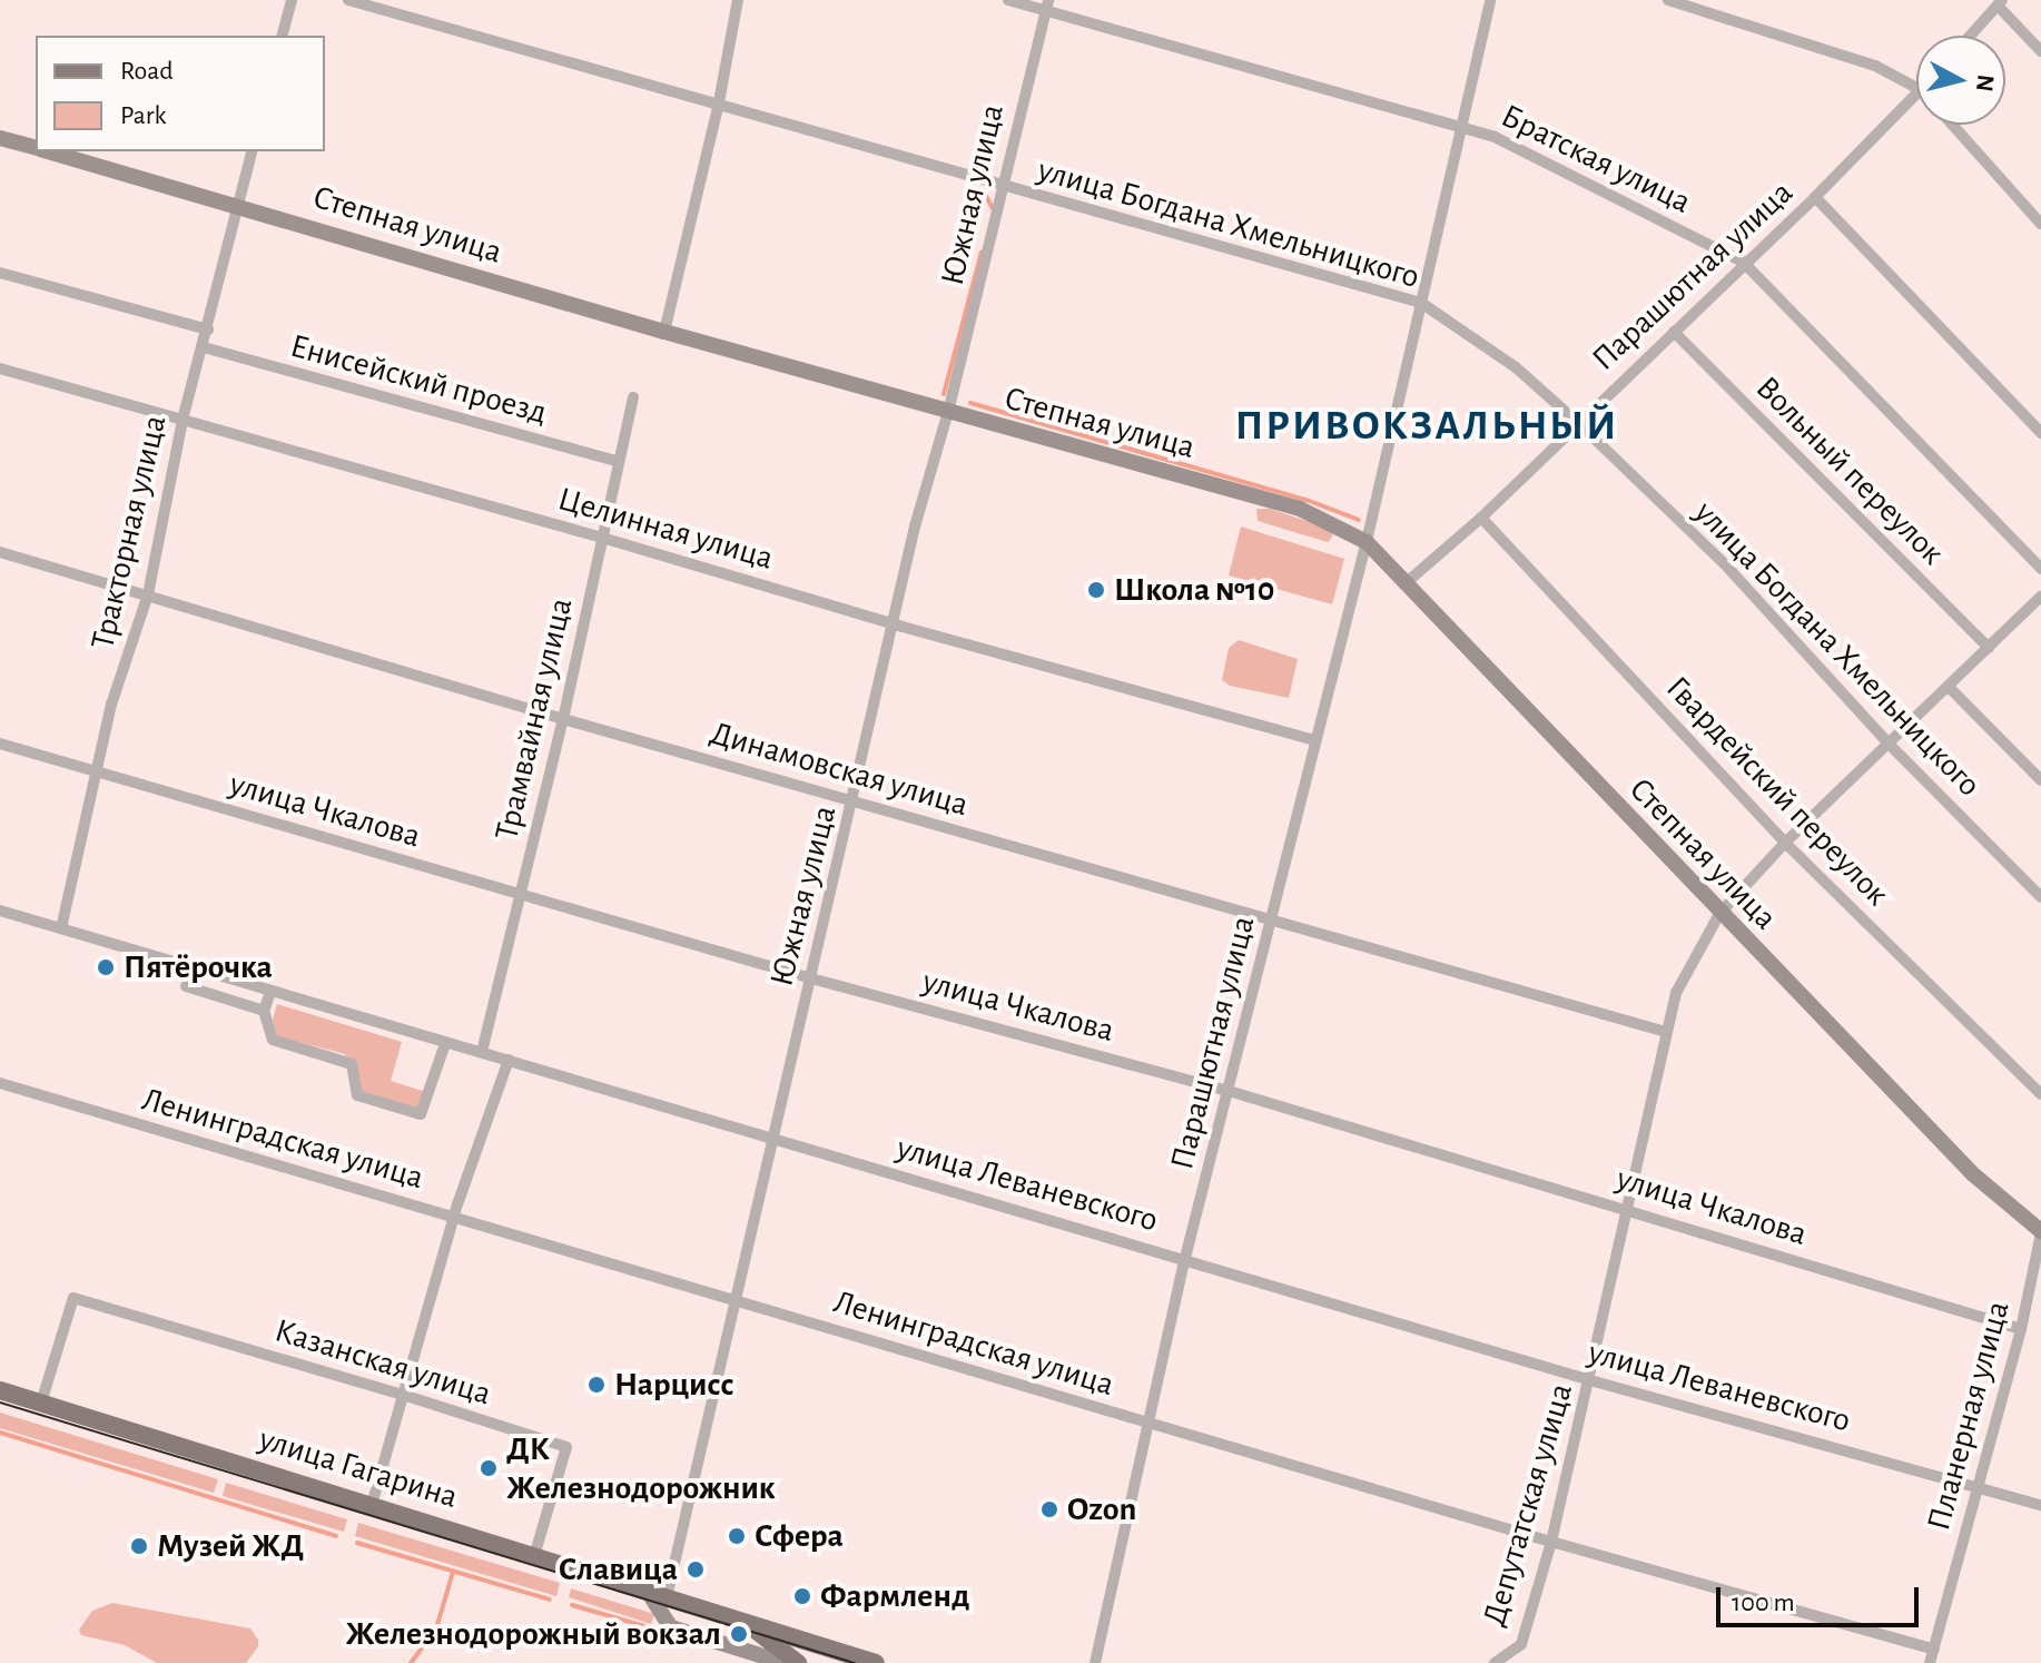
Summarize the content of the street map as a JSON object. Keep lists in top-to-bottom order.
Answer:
{
  "streets": {
    "main road": ["улица Гагарина"],
    "street": [
      "Братская улица",
      "Южная улица",
      "улица Богдана Хмельницкого",
      "Степная улица",
      "Парашютная улица",
      "Енисейский проезд",
      "Вольный переулок",
      "Целинная улица",
      "Тракторная улица",
      "Трамвайная улица",
      "Динамовская улица",
      "Гвардейский переулок",
      "улица Чкалова",
      "Ленинградская улица",
      "улица Леваневского",
      "Казанская улица",
      "Планерная улица",
      "Депутатская улица"
    ]
  },
  "crossings": [
    ["Братская улица", "Южная улица"],
    ["Братская улица", "Парашютная улица"],
    ["Южная улица", "улица Богдана Хмельницкого"],
    ["Южная улица", "Степная улица"],
    ["Южная улица", "Целинная улица"],
    ["Южная улица", "Динамовская улица"],
    ["Южная улица", "улица Чкалова"],
    ["Южная улица", "Ленинградская улица"],
    ["Южная улица", "улица Леваневского"],
    ["Южная улица", "улица Гагарина"],
    ["улица Богдана Хмельницкого", "Парашютная улица"],
    ["улица Богдана Хмельницкого", "Депутатская улица"],
    ["Степная улица", "Парашютная улица"],
    ["Степная улица", "Тракторная улица"],
    ["Степная улица", "Планерная улица"],
    ["Степная улица", "Депутатская улица"],
    ["Парашютная улица", "Вольный переулок"],
    ["Парашютная улица", "Целинная улица"],
    ["Парашютная улица", "Динамовская улица"],
    ["Парашютная улица", "Гвардейский переулок"],
    ["Парашютная улица", "улица Чкалова"],
    ["Парашютная улица", "Ленинградская улица"],
    ["Парашютная улица", "улица Леваневского"],
    ["Енисейский проезд", "Тракторная улица"],
    ["Енисейский проезд", "Трамвайная улица"],
    ["Вольный переулок", "Депутатская улица"],
    ["Целинная улица", "Тракторная улица"],
    ["Целинная улица", "Трамвайная улица"],
    ["Тракторная улица", "Динамовская улица"],
    ["Тракторная улица", "улица Чкалова"],
    ["Тракторная улица", "улица Леваневского"],
    ["Трамвайная улица", "Динамовская улица"],
    ["Трамвайная улица", "улица Чкалова"],
    ["Трамвайная улица", "улица Леваневского"],
    ["Динамовская улица", "Депутатская улица"],
    ["Гвардейский переулок", "Депутатская улица"],
    ["улица Чкалова", "Планерная улица"],
    ["улица Чкалова", "Депутатская улица"],
    ["Ленинградская улица", "Планерная улица"],
    ["Ленинградская улица", "Депутатская улица"],
    ["улица Леваневского", "Планерная улица"],
    ["улица Леваневского", "Депутатская улица"],
    ["Казанская улица", "улица Гагарина"]
  ],
  "districts": ["ПРИВОКЗАЛЬНЫЙ"],
  "places": [
    "Школа №10",
    "Пятёрочка",
    "Нарцисс",
    "ДК Железнодорожник",
    "Ozon",
    "Сфера",
    "Музей ЖД",
    "Славица",
    "Фармленд",
    "Железнодорожный вокзал"
  ],
  "legend": ["Road", "Park"],
  "scale_bar": "100 m",
  "north": "right"
}
